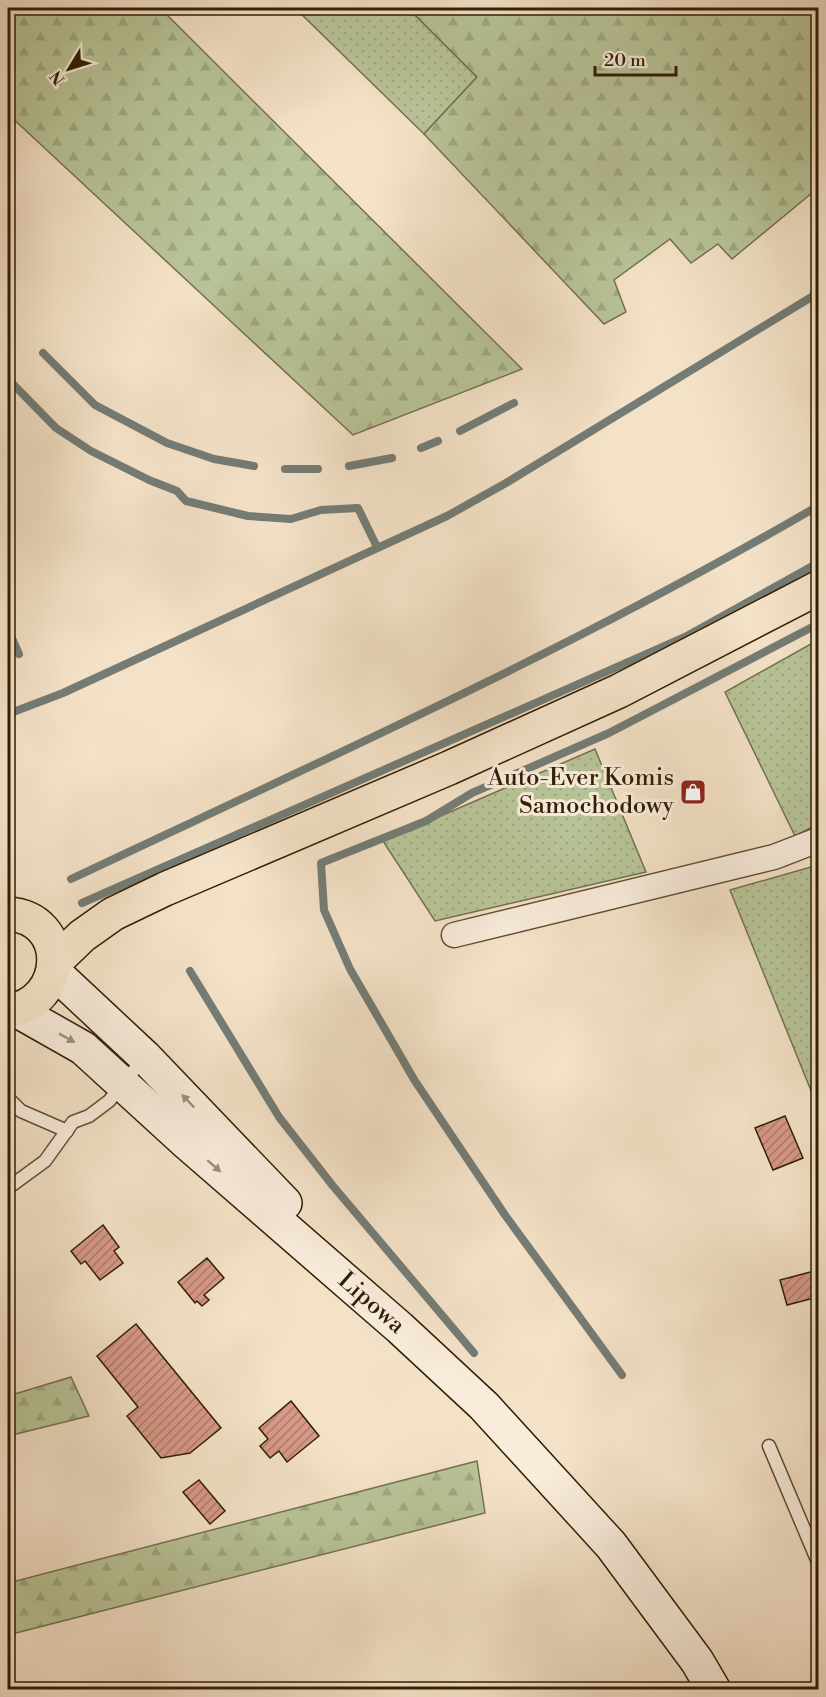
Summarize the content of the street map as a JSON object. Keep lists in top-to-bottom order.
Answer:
{
  "streets": {
    "highway": ["Lipowa"]
  },
  "places": {
    "shop": ["Auto-Ever Komis Samochodowy"]
  },
  "scale_bar": "20 m",
  "north": "bottom left"
}
